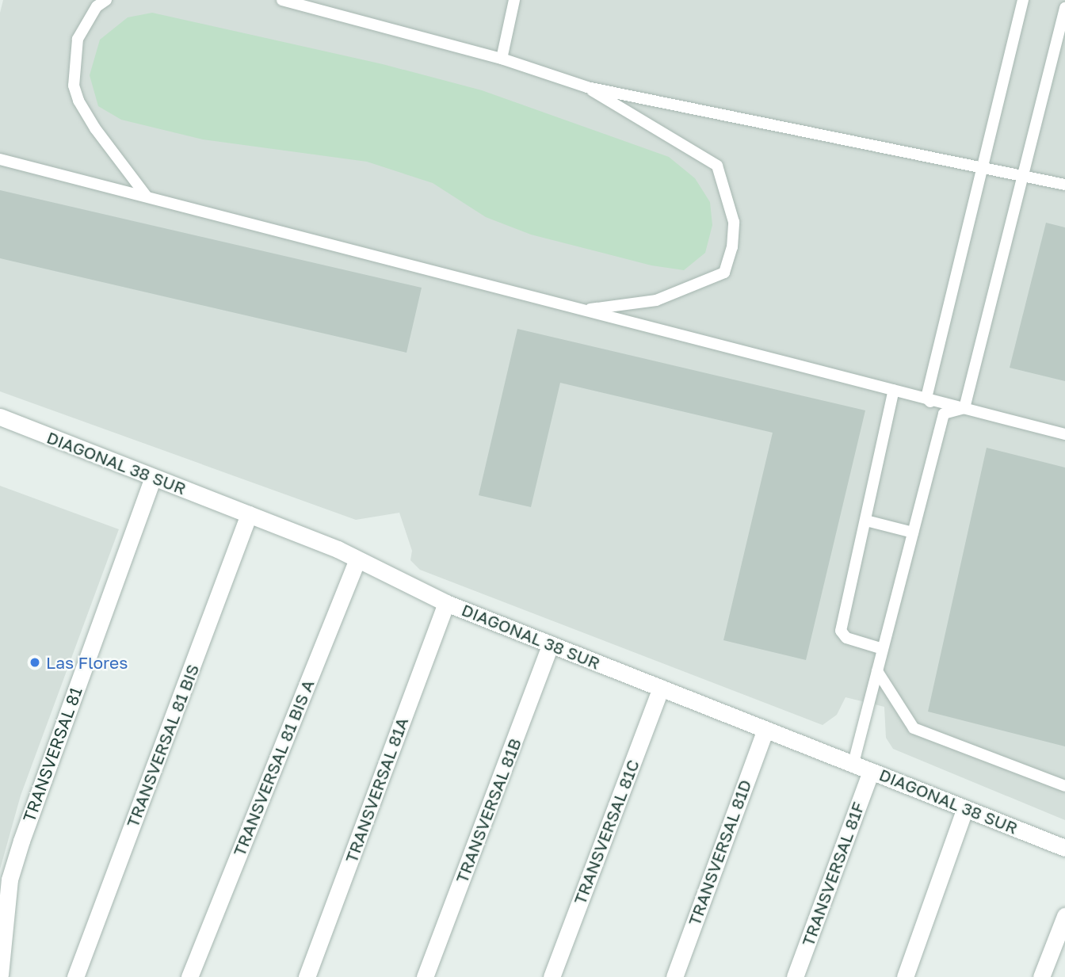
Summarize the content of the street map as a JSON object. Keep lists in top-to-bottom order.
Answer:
{
  "streets": {
    "street": [
      "DIAGONAL 38 SUR",
      "TRANSVERSAL 81 BIS",
      "TRANSVERSAL 81",
      "TRANSVERSAL 81 BIS A",
      "TRANSVERSAL 81A",
      "TRANSVERSAL 81B",
      "TRANSVERSAL 81C",
      "TRANSVERSAL 81D",
      "TRANSVERSAL 81F"
    ]
  },
  "crossings": [
    ["DIAGONAL 38 SUR", "TRANSVERSAL 81 BIS"],
    ["DIAGONAL 38 SUR", "TRANSVERSAL 81"],
    ["DIAGONAL 38 SUR", "TRANSVERSAL 81 BIS A"],
    ["DIAGONAL 38 SUR", "TRANSVERSAL 81A"],
    ["DIAGONAL 38 SUR", "TRANSVERSAL 81B"],
    ["DIAGONAL 38 SUR", "TRANSVERSAL 81C"],
    ["DIAGONAL 38 SUR", "TRANSVERSAL 81D"],
    ["DIAGONAL 38 SUR", "TRANSVERSAL 81F"]
  ],
  "places": ["Las Flores"]
}
